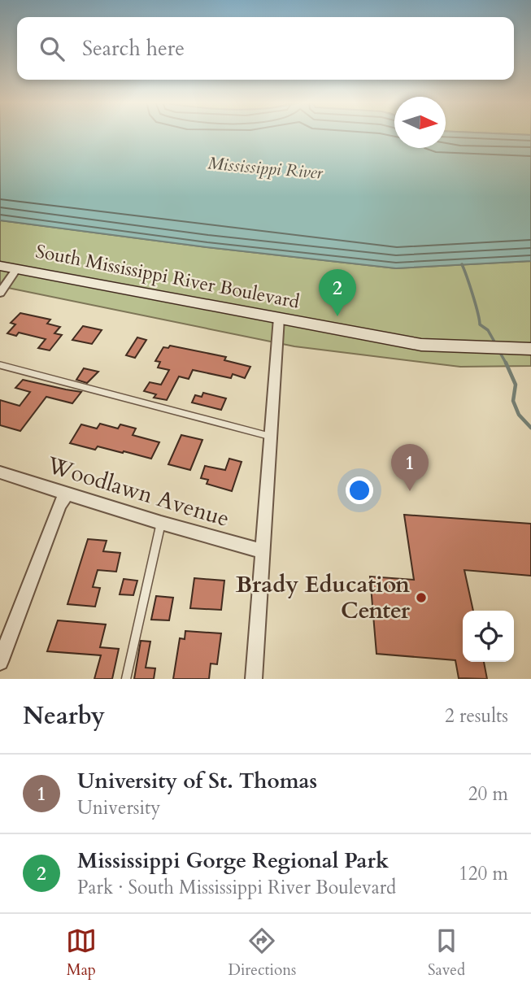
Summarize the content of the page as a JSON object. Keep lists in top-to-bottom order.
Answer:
{
  "streets": {
    "street": ["South Mississippi River Boulevard", "Woodlawn Avenue"]
  },
  "water": ["Mississippi River"],
  "places": ["Brady Education Center"],
  "north": "right",
  "page": {
    "search": "Search here",
    "pins": ["2", "1"],
    "heading": ["Nearby", "2 results"],
    "list": [
      {
        "mark": "1",
        "name": "University of St. Thomas",
        "note": "University",
        "value": "20 m"
      },
      {
        "mark": "2",
        "name": "Mississippi Gorge Regional Park",
        "note": "Park · South Mississippi River Boulevard",
        "value": "120 m"
      }
    ],
    "nav": ["Map", "Directions", "Saved"]
  }
}
